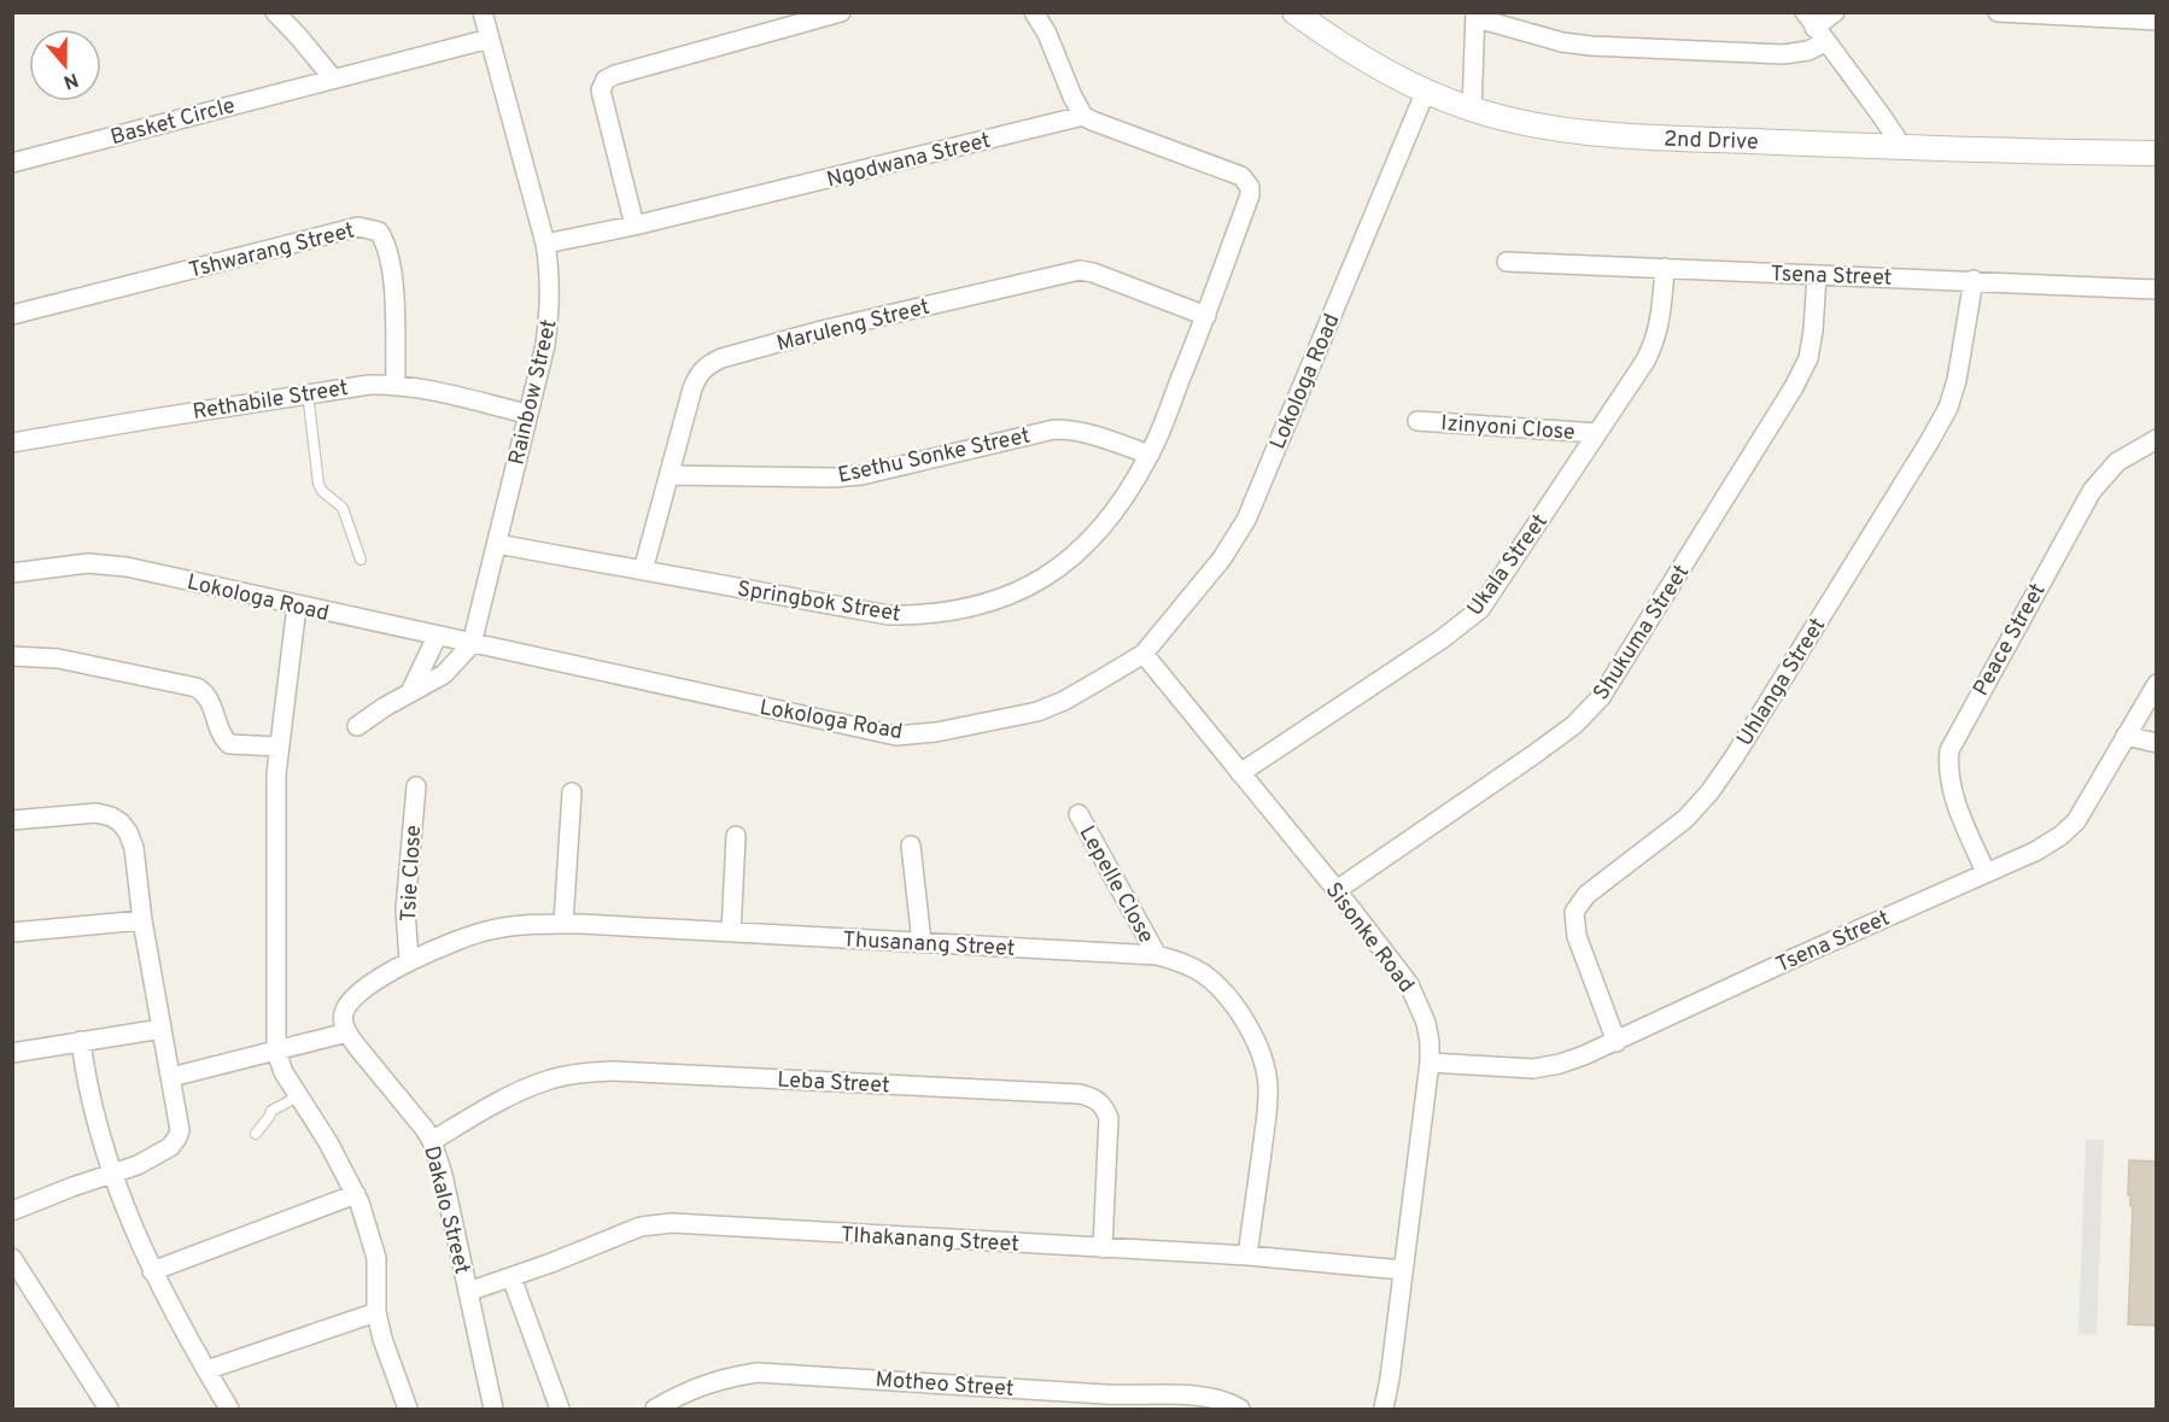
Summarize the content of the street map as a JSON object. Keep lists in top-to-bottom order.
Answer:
{
  "streets": {
    "street": [
      "Basket Circle",
      "2nd Drive",
      "Ngodwana Street",
      "Tshwarang Street",
      "Tsena Street",
      "Maruleng Street",
      "Lokologa Road",
      "Rainbow Street",
      "Rethabile Street",
      "Izinyoni Close",
      "Esethu Sonke Street",
      "Ukala Street",
      "Springbok Street",
      "Shukuma Street",
      "Peace Street",
      "Uhlanga Street",
      "Tsie Close",
      "Lepelle Close",
      "Sisonke Road",
      "Thusanang Street",
      "Leba Street",
      "Dakalo Street",
      "Tlhakanang Street",
      "Motheo Street"
    ]
  },
  "crossings": [
    ["Basket Circle", "Rainbow Street"],
    ["2nd Drive", "Lokologa Road"],
    ["Ngodwana Street", "Rainbow Street"],
    ["Ngodwana Street", "Springbok Street"],
    ["Tshwarang Street", "Rethabile Street"],
    ["Tsena Street", "Ukala Street"],
    ["Tsena Street", "Shukuma Street"],
    ["Tsena Street", "Peace Street"],
    ["Tsena Street", "Uhlanga Street"],
    ["Tsena Street", "Sisonke Road"],
    ["Maruleng Street", "Esethu Sonke Street"],
    ["Maruleng Street", "Springbok Street"],
    ["Lokologa Road", "Rainbow Street"],
    ["Lokologa Road", "Sisonke Road"],
    ["Rainbow Street", "Rethabile Street"],
    ["Rainbow Street", "Springbok Street"],
    ["Izinyoni Close", "Ukala Street"],
    ["Esethu Sonke Street", "Springbok Street"],
    ["Ukala Street", "Sisonke Road"],
    ["Shukuma Street", "Sisonke Road"],
    ["Tsie Close", "Thusanang Street"],
    ["Lepelle Close", "Thusanang Street"],
    ["Sisonke Road", "Tlhakanang Street"],
    ["Thusanang Street", "Dakalo Street"],
    ["Thusanang Street", "Tlhakanang Street"],
    ["Leba Street", "Dakalo Street"],
    ["Leba Street", "Tlhakanang Street"],
    ["Dakalo Street", "Tlhakanang Street"]
  ],
  "north": "bottom"
}
